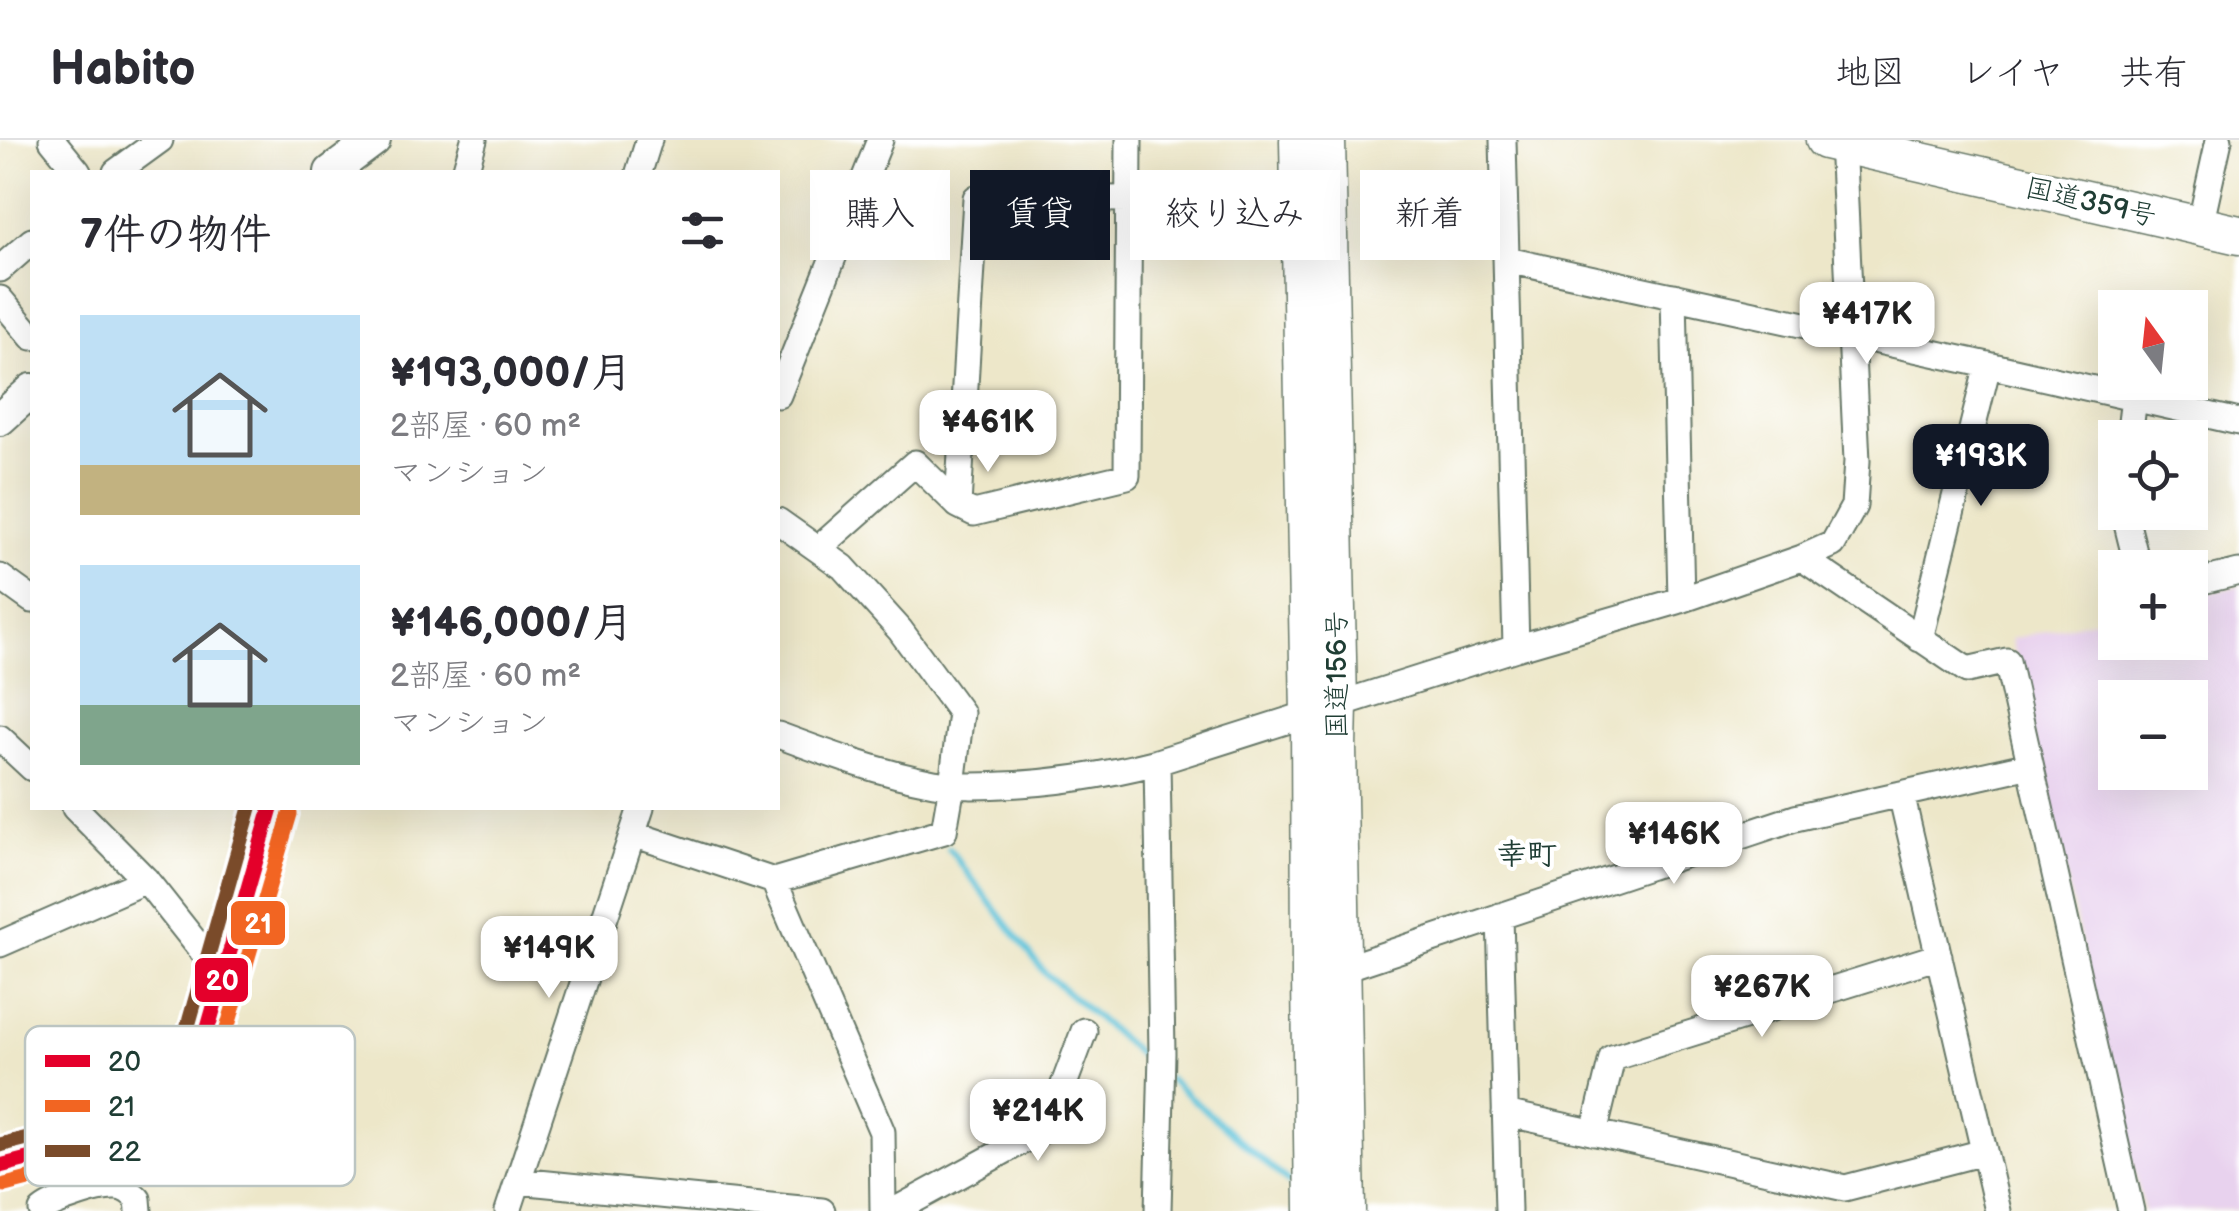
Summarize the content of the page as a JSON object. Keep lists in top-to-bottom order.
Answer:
{
  "streets": {
    "highway": ["国道359号", "国道156号"]
  },
  "districts": ["幸町"],
  "lines": ["transit line 20", "transit line 22", "transit line 21"],
  "legend": ["20", "21", "22"],
  "north": "top",
  "page": {
    "header": "Habito",
    "nav": ["地図", "レイヤ", "共有"],
    "chip": [
      "購入",
      "賃貸",
      "絞り込み",
      "新着"
    ],
    "heading": "7件の物件",
    "price": [
      "¥417K",
      "¥461K",
      "¥193K",
      "¥146K",
      "¥149K",
      "¥267K",
      "¥214K"
    ],
    "map_buttons": ["+", "−"],
    "list": [
      {
        "name": "¥193,000/月",
        "note": "2部屋 · 60 m² · マンション"
      },
      {
        "name": "¥146,000/月",
        "note": "2部屋 · 60 m² · マンション"
      }
    ]
  }
}
